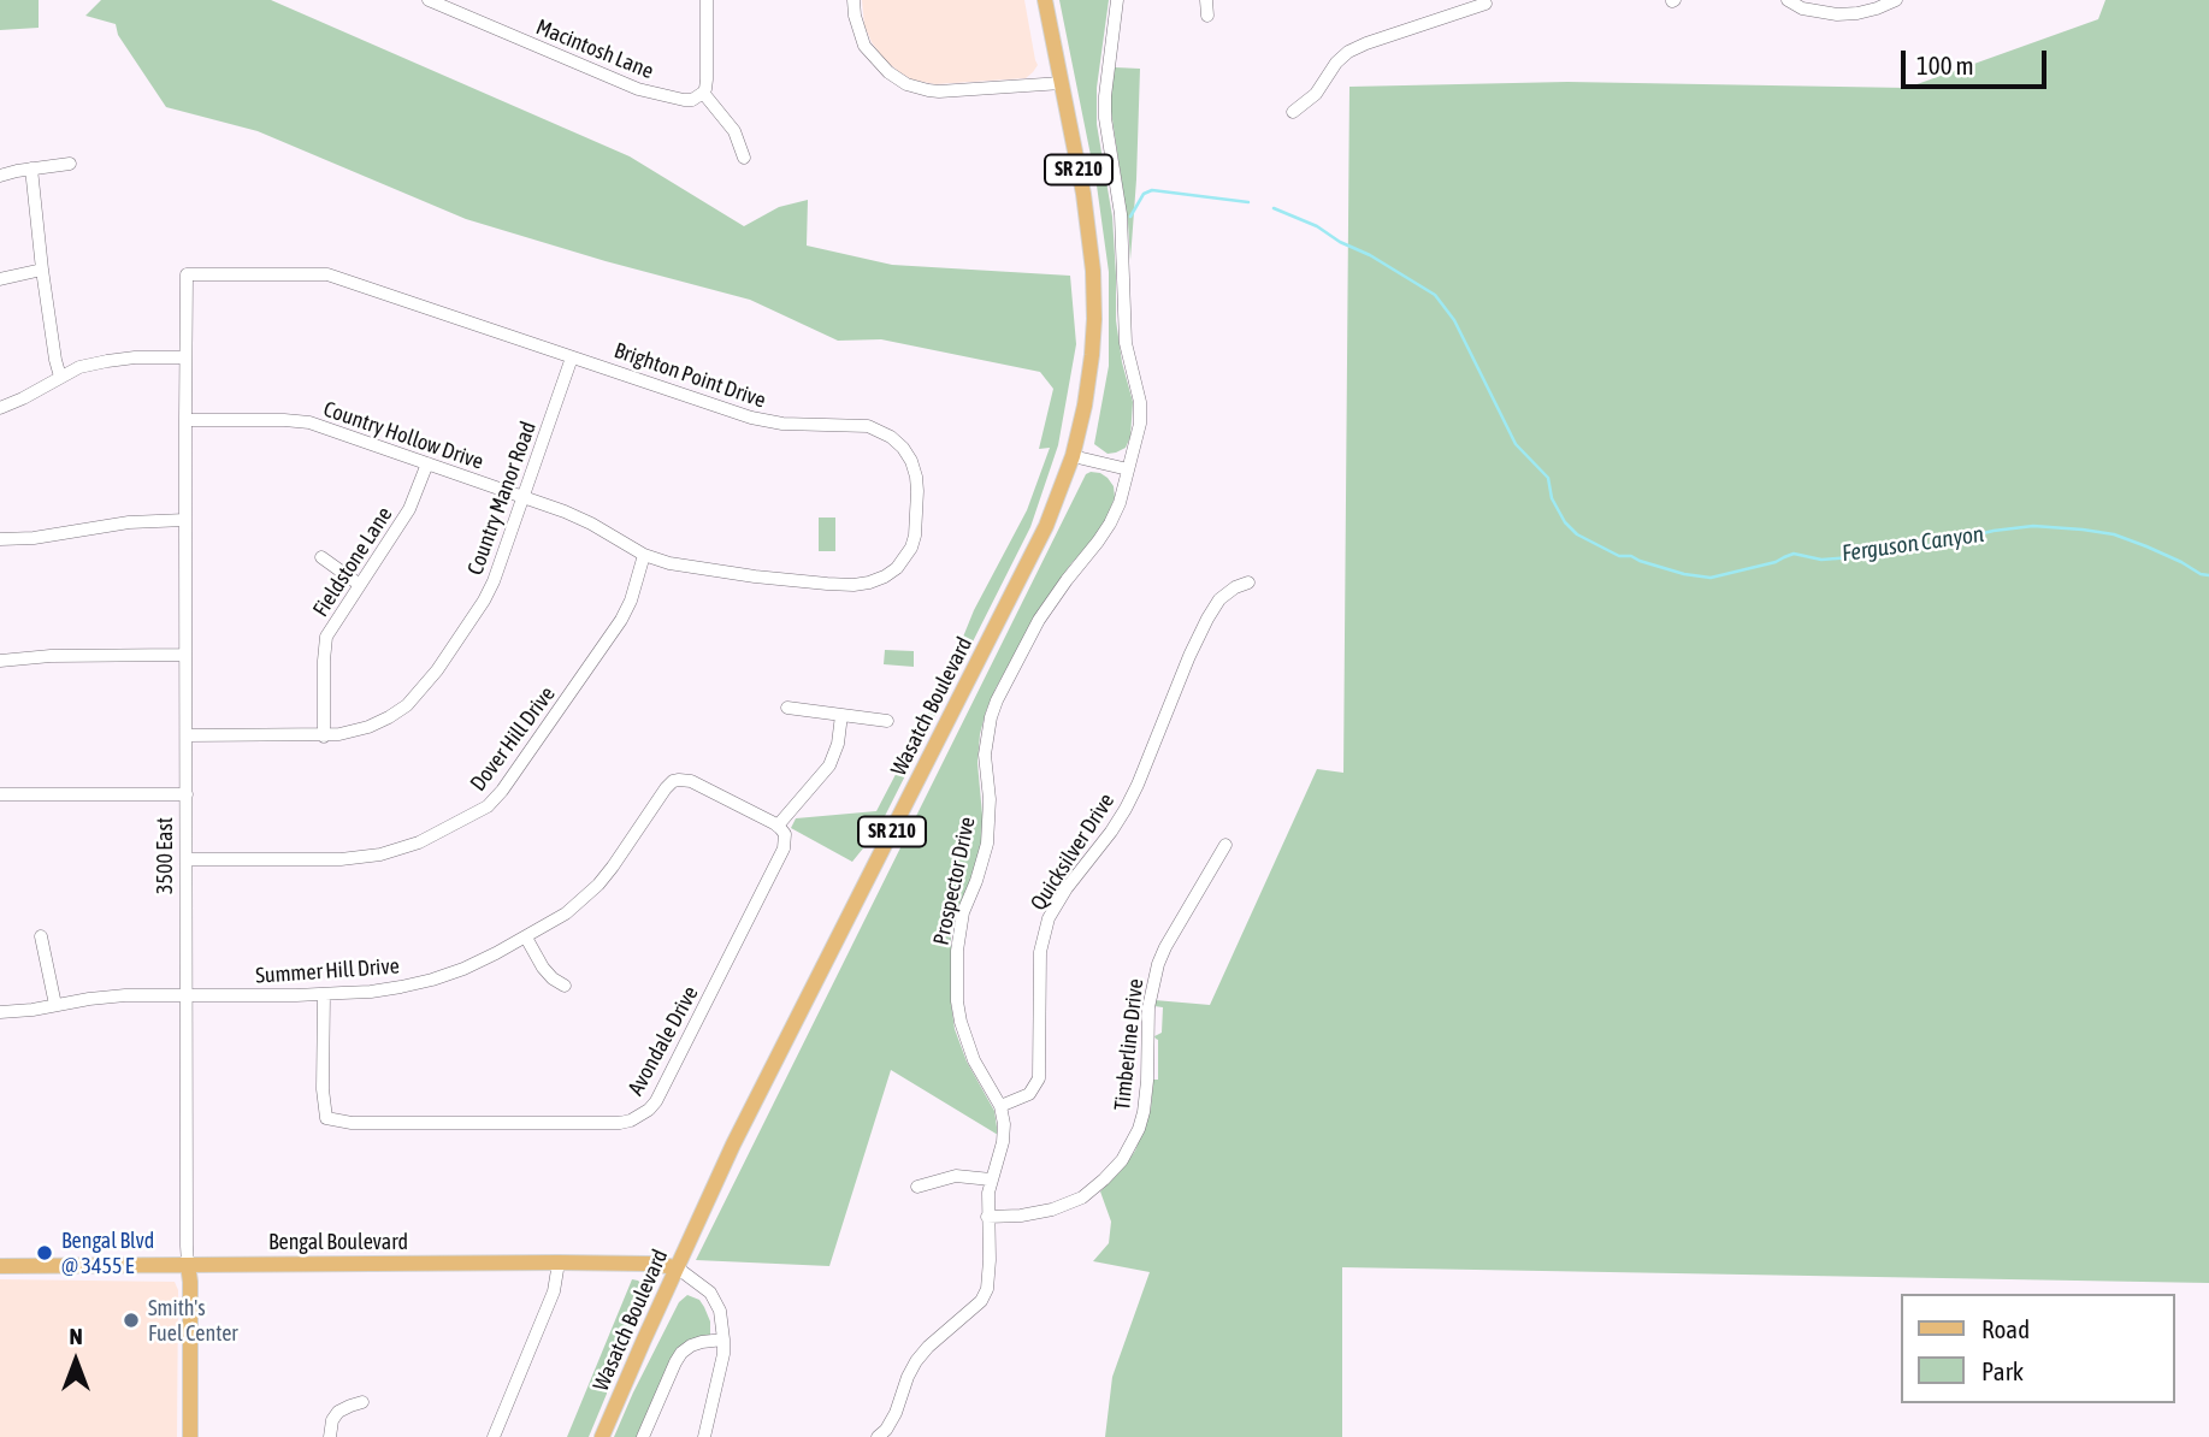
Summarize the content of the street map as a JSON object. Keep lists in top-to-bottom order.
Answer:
{
  "streets": {
    "main road": [
      "SR 210",
      "Wasatch Boulevard",
      "3500 East",
      "Bengal Boulevard"
    ],
    "street": [
      "Macintosh Lane",
      "Brighton Point Drive",
      "Country Hollow Drive",
      "Country Manor Road",
      "Fieldstone Lane",
      "Dover Hill Drive",
      "Quicksilver Drive",
      "Prospector Drive",
      "Summer Hill Drive",
      "Avondale Drive",
      "Timberline Drive"
    ]
  },
  "crossings": [
    ["Brighton Point Drive", "Country Hollow Drive"],
    ["Brighton Point Drive", "Country Manor Road"],
    ["Brighton Point Drive", "Dover Hill Drive"],
    ["Brighton Point Drive", "3500 East"],
    ["Country Hollow Drive", "Country Manor Road"],
    ["Country Hollow Drive", "Fieldstone Lane"],
    ["Country Hollow Drive", "Dover Hill Drive"],
    ["Country Hollow Drive", "3500 East"],
    ["Country Manor Road", "Fieldstone Lane"],
    ["Country Manor Road", "3500 East"],
    ["Wasatch Boulevard", "Bengal Boulevard"],
    ["Dover Hill Drive", "3500 East"],
    ["Quicksilver Drive", "Prospector Drive"],
    ["3500 East", "Summer Hill Drive"],
    ["3500 East", "Bengal Boulevard"],
    ["Prospector Drive", "Timberline Drive"],
    ["Summer Hill Drive", "Avondale Drive"]
  ],
  "water": ["Ferguson Canyon"],
  "places": ["Bengal Blvd @ 3455 E", "Smith's Fuel Center"],
  "legend": ["Road", "Park"],
  "scale_bar": "100 m",
  "north": "top"
}
